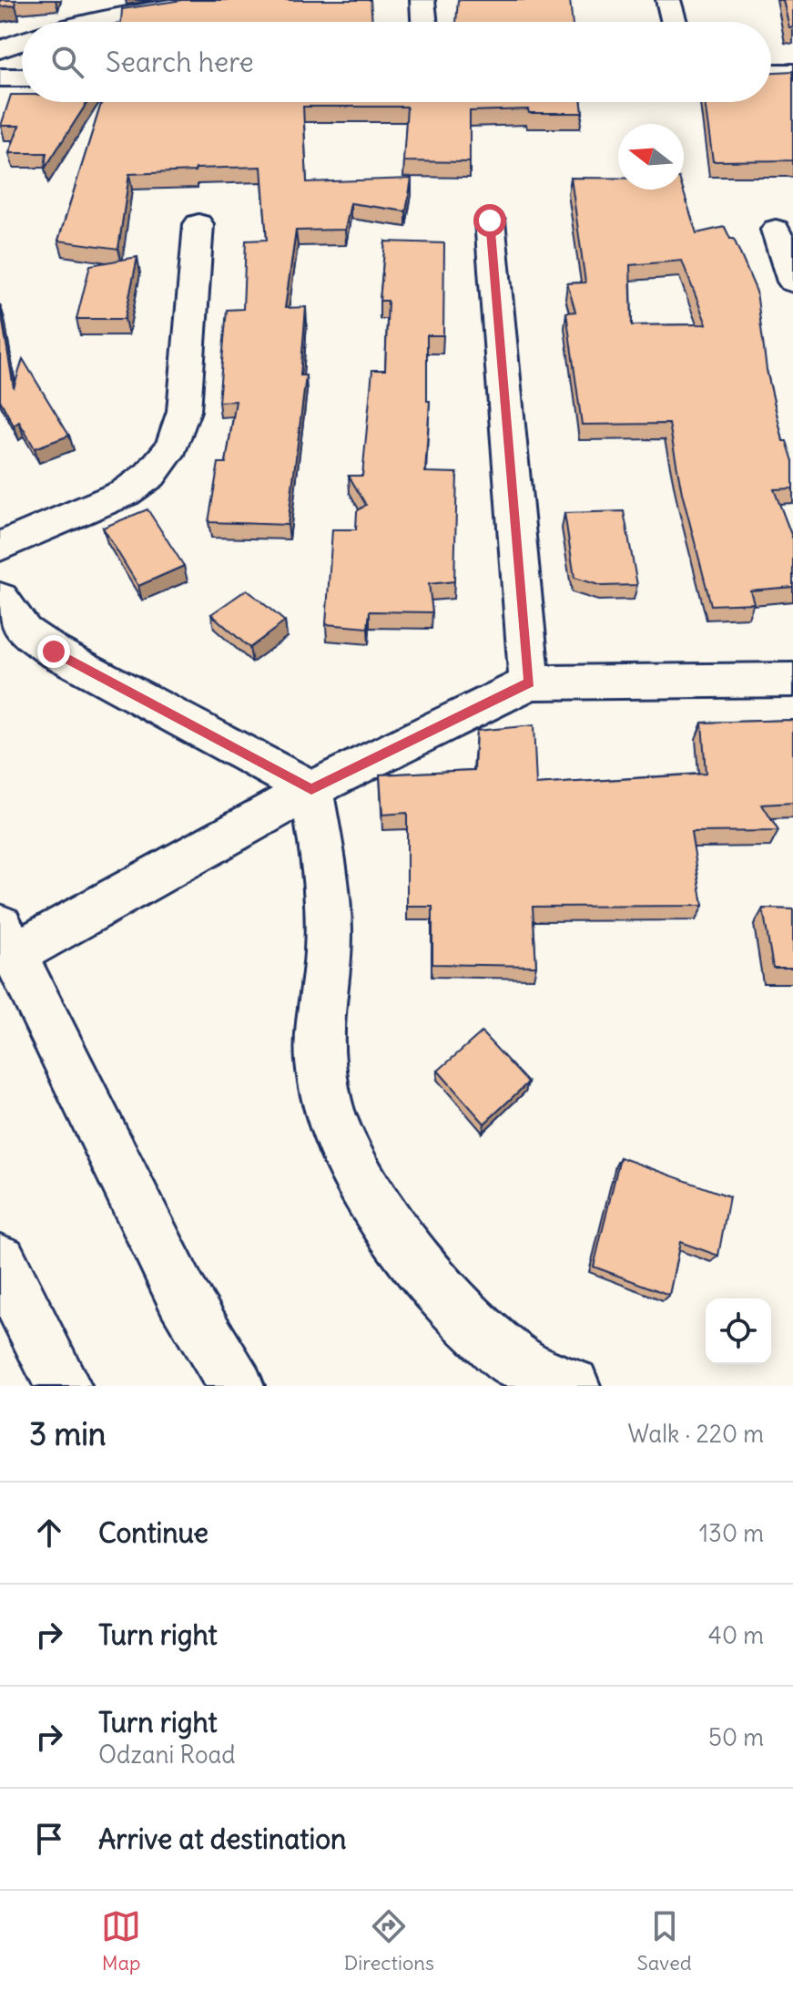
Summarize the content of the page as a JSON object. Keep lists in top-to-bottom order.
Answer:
{
  "north": "left",
  "page": {
    "search": "Search here",
    "heading": ["3 min", "Walk · 220 m"],
    "list": [
      ["Continue", "130 m"],
      ["Turn right", "40 m"],
      ["Turn right", "Odzani Road", "50 m"],
      "Arrive at destination"
    ],
    "nav": ["Map", "Directions", "Saved"]
  }
}
